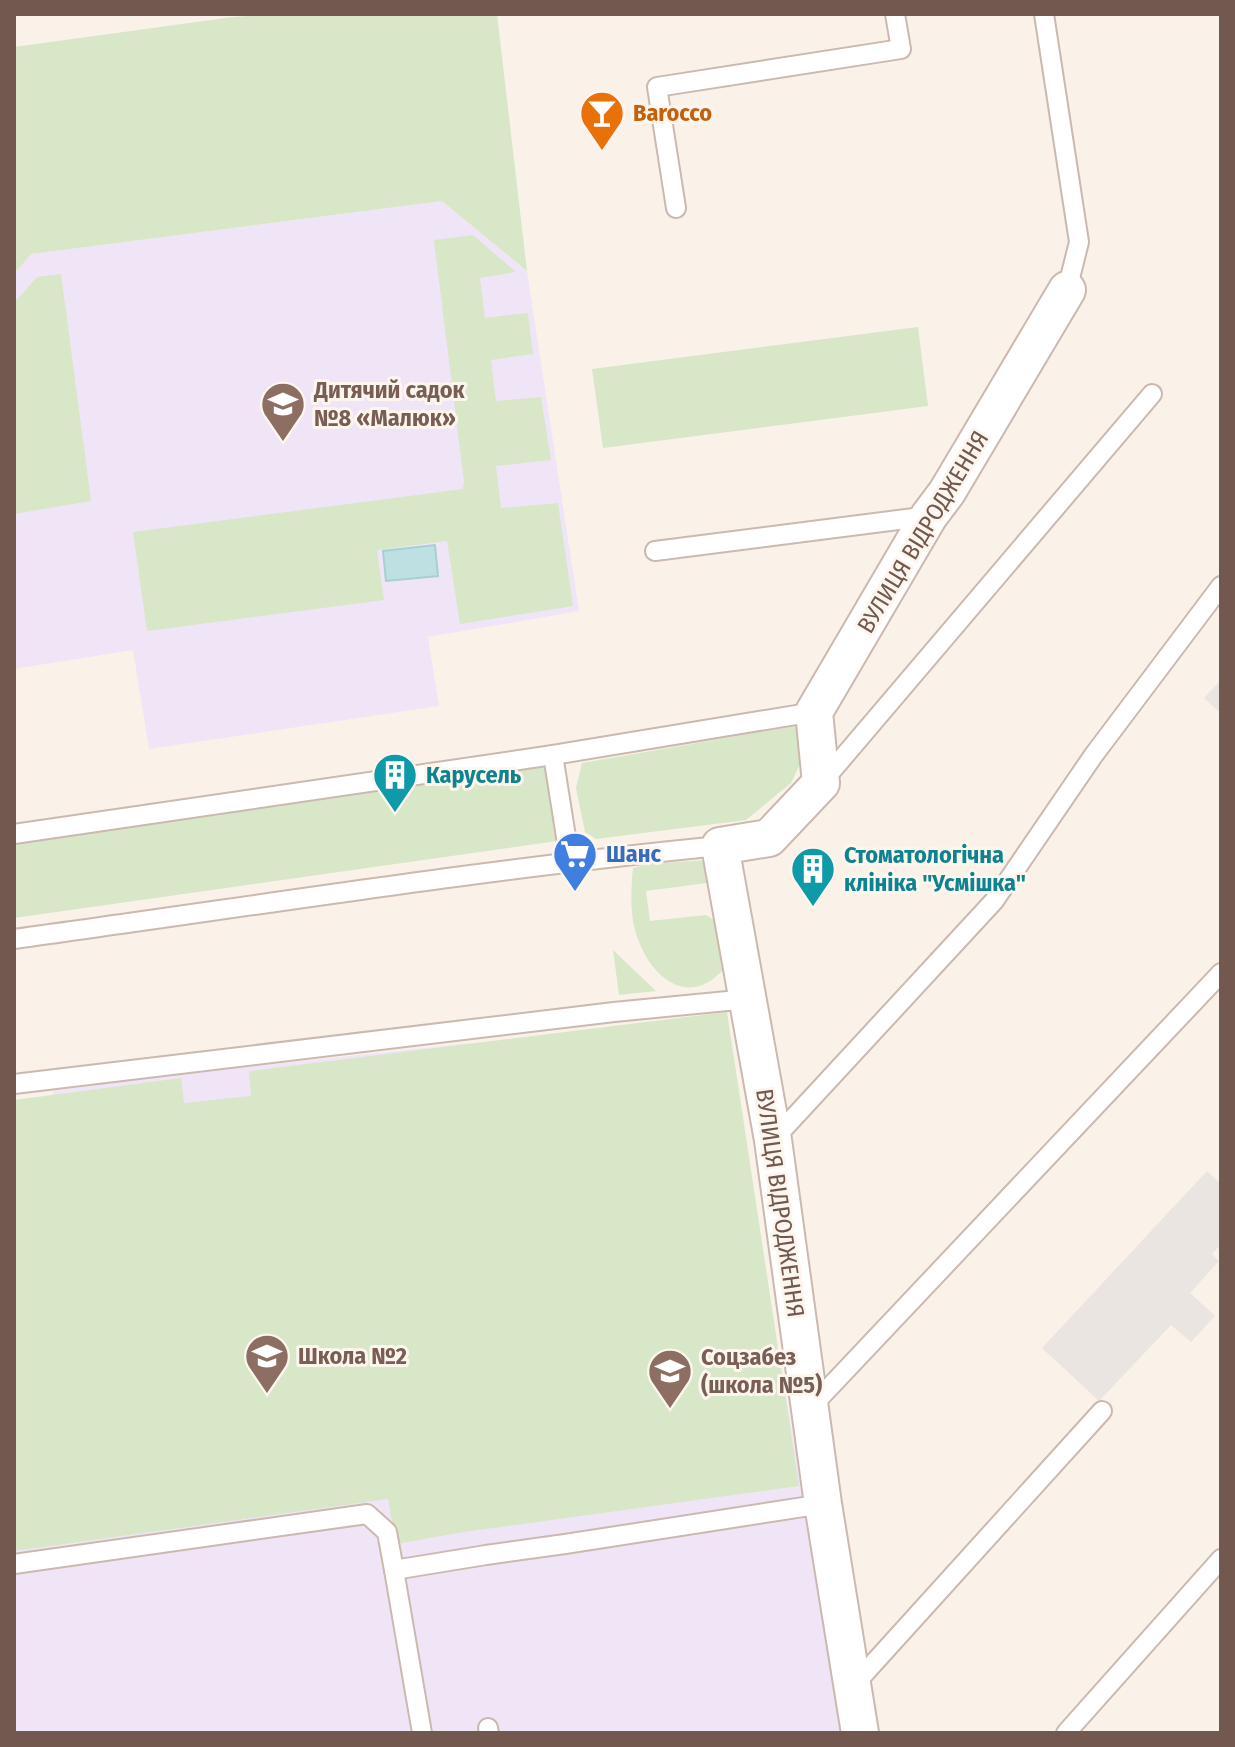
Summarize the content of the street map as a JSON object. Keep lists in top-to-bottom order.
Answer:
{
  "streets": {
    "street": ["ВУЛИЦЯ ВІДРОДЖЕННЯ"]
  },
  "places": {
    "bar": ["Barocco"],
    "school or university": ["Дитячий садок №8 «Малюк»", "Школа №2", "Соцзабез (школа №5)"],
    "building": ["Карусель", "Стоматологічна клініка \"Усмішка\""],
    "supermarket": ["Шанс"]
  }
}
